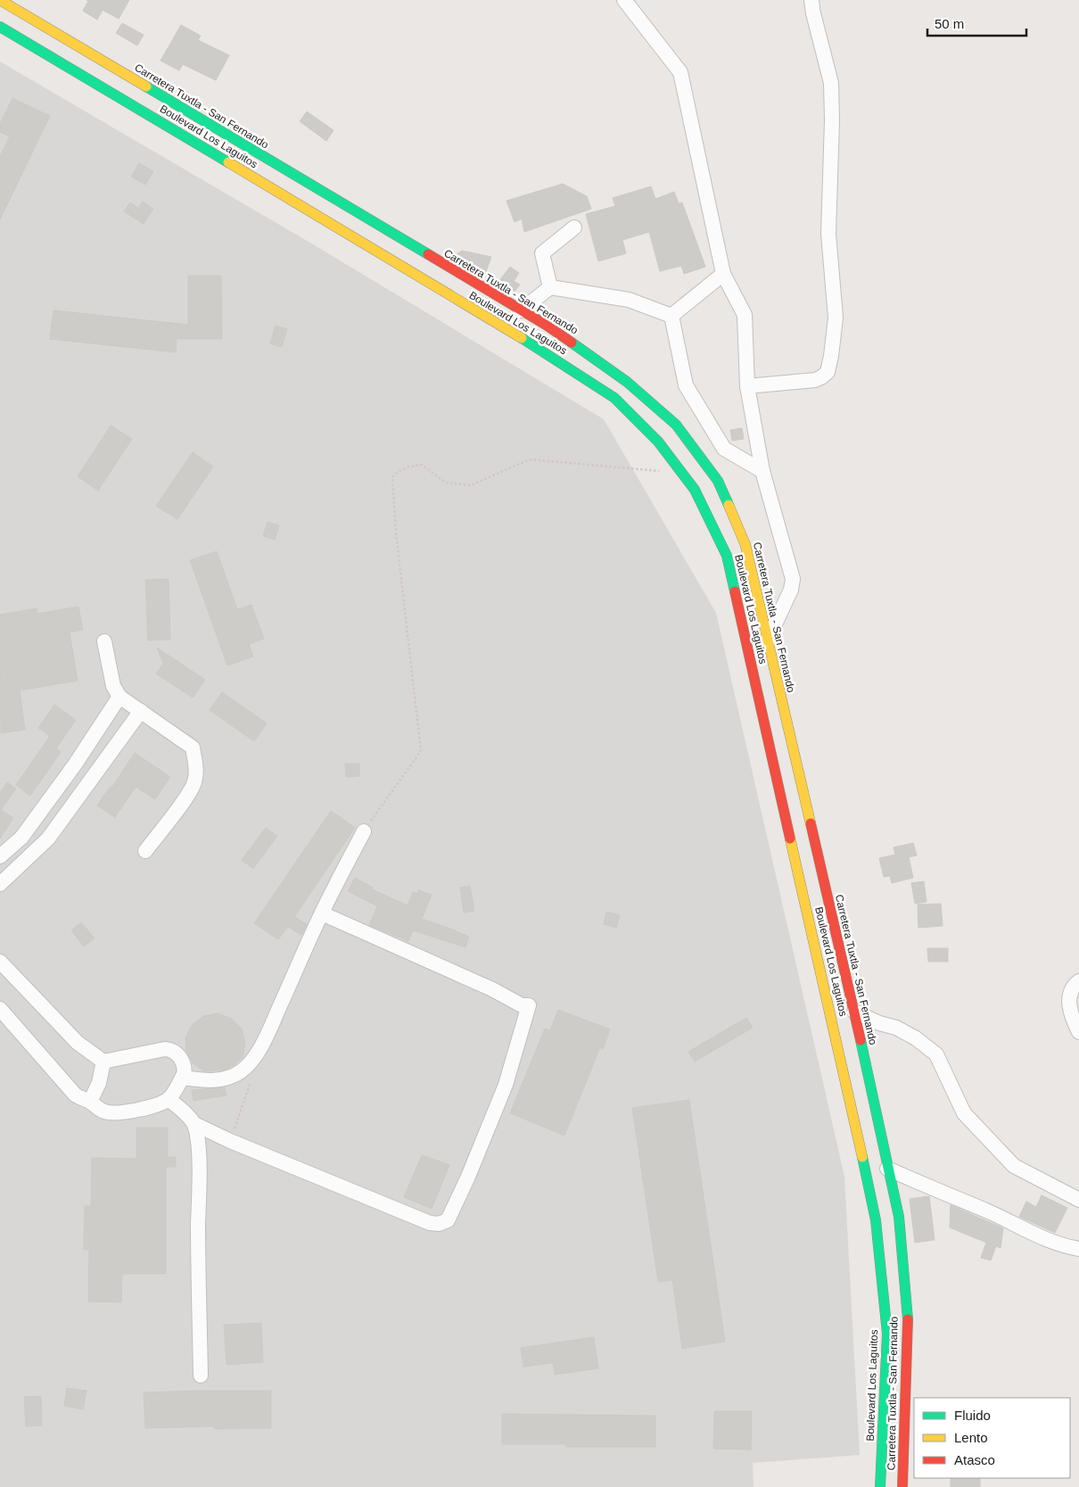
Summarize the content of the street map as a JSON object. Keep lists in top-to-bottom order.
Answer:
{
  "streets": {
    "main road": ["Carretera Tuxtla - San Fernando", "Boulevard Los Laguitos"]
  },
  "crossings": [
    ["Carretera Tuxtla - San Fernando", "Boulevard Los Laguitos"]
  ],
  "legend": ["Fluido", "Lento", "Atasco"],
  "scale_bar": "50 m"
}
